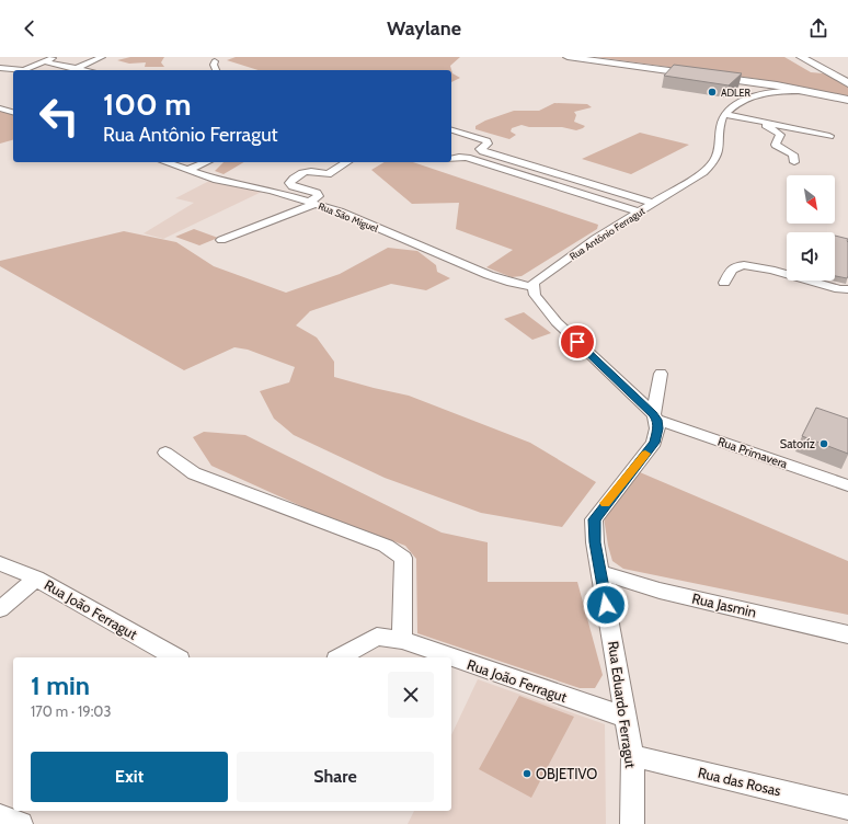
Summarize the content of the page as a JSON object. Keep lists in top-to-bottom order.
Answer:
{
  "streets": {
    "street": [
      "Rua São Miguel",
      "Rua Antônio Ferragut",
      "Rua Primavera",
      "Rua Jasmin",
      "Rua João Ferragut",
      "Rua Eduardo Ferragut",
      "Rua das Rosas"
    ]
  },
  "crossings": [
    ["Rua São Miguel", "Rua Antônio Ferragut"],
    ["Rua Primavera", "Rua Eduardo Ferragut"],
    ["Rua Jasmin", "Rua Eduardo Ferragut"],
    ["Rua João Ferragut", "Rua Eduardo Ferragut"],
    ["Rua Eduardo Ferragut", "Rua das Rosas"]
  ],
  "places": ["ADLER", "Satoríz", "OBJETIVO"],
  "north": "bottom right",
  "page": {
    "header": "Waylane",
    "turn": ["100 m", "Rua Antônio Ferragut"],
    "heading": ["1 min", "170 m · 19:03"],
    "buttons": ["Exit", "Share"]
  }
}
